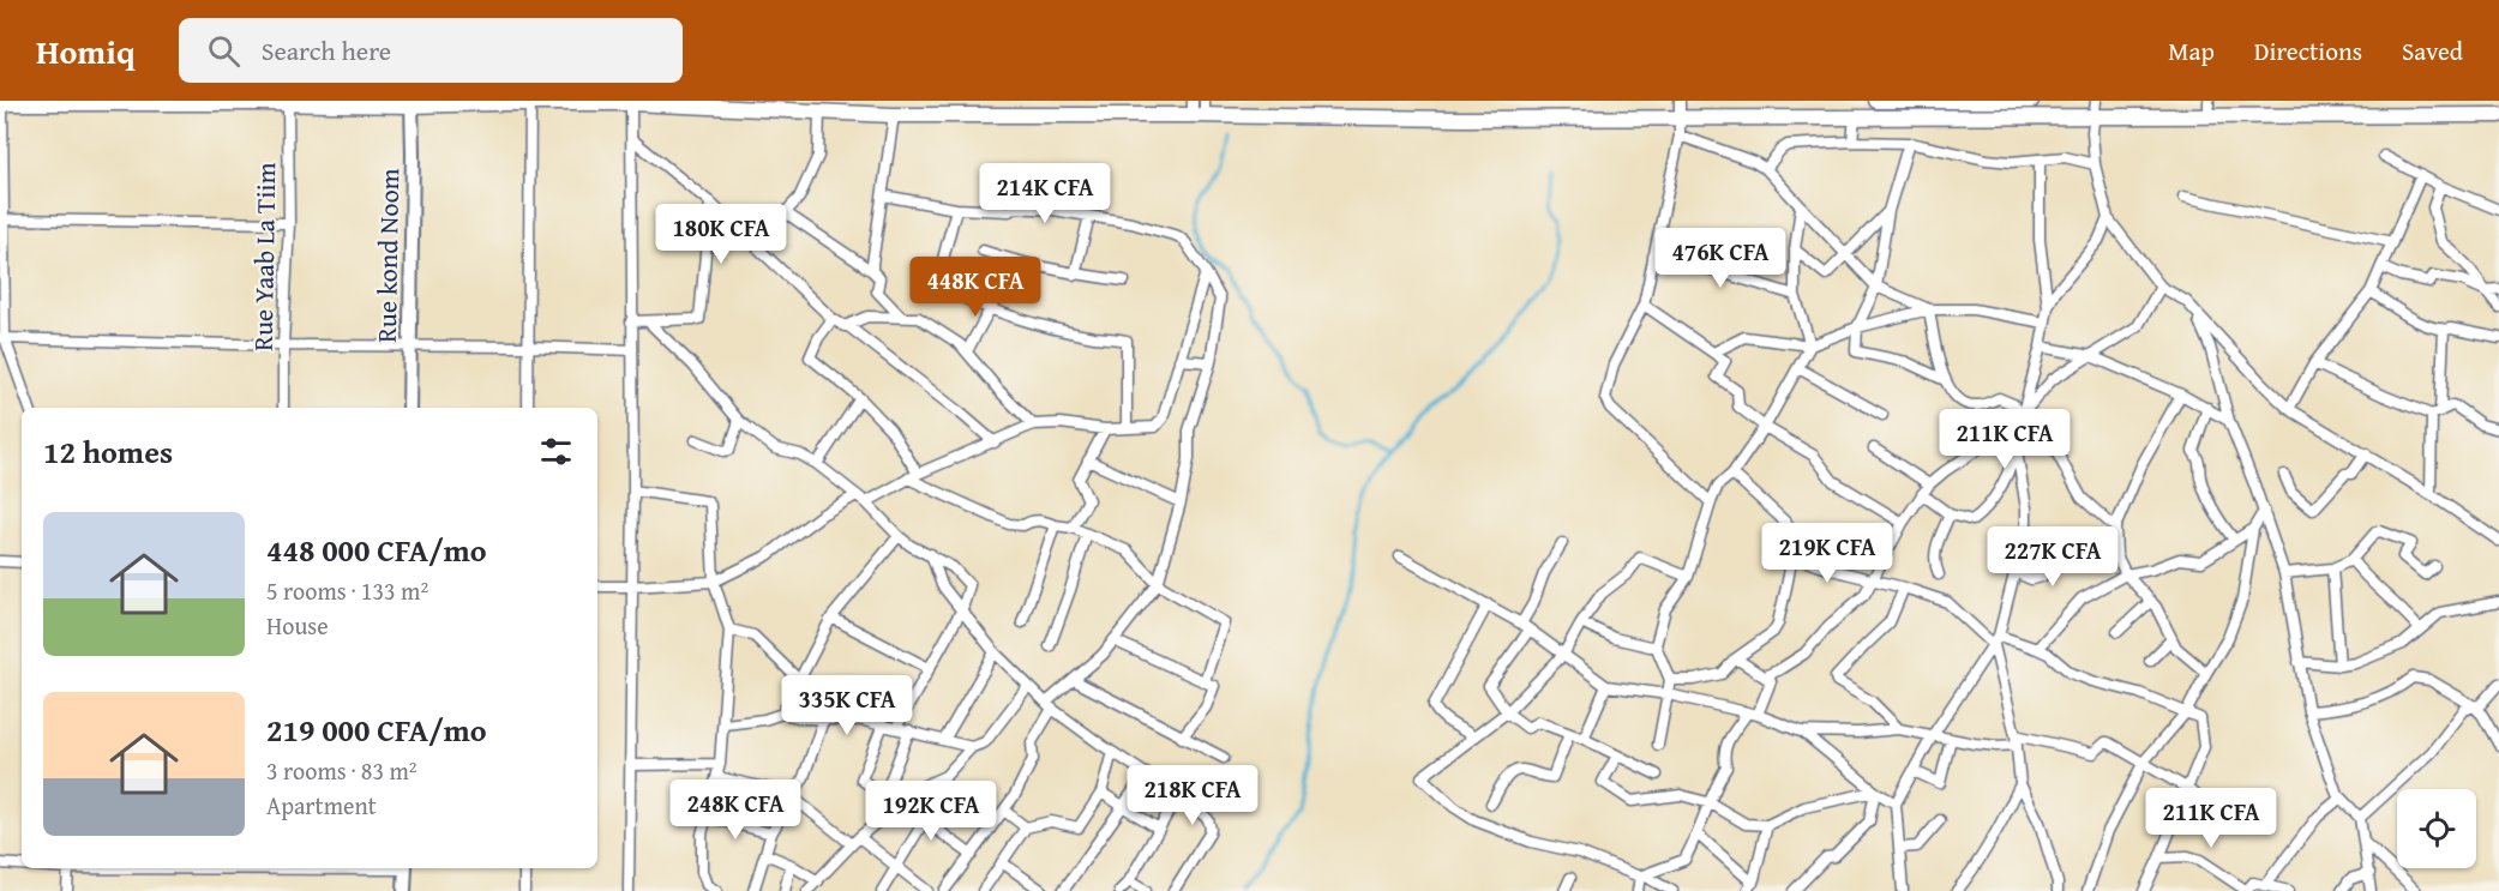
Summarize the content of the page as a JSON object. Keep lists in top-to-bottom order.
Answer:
{
  "streets": {
    "street": ["Rue kond Noom", "Rue Yaab La Tiim"]
  },
  "page": {
    "header": "Homiq",
    "search": "Search here",
    "nav": ["Map", "Directions", "Saved"],
    "price": [
      "214K CFA",
      "180K CFA",
      "476K CFA",
      "448K CFA",
      "211K CFA",
      "219K CFA",
      "227K CFA",
      "335K CFA",
      "218K CFA",
      "248K CFA",
      "192K CFA",
      "211K CFA"
    ],
    "heading": "12 homes",
    "list": [
      {
        "name": "448 000 CFA/mo",
        "note": "5 rooms · 133 m² · House"
      },
      {
        "name": "219 000 CFA/mo",
        "note": "3 rooms · 83 m² · Apartment"
      }
    ]
  }
}
